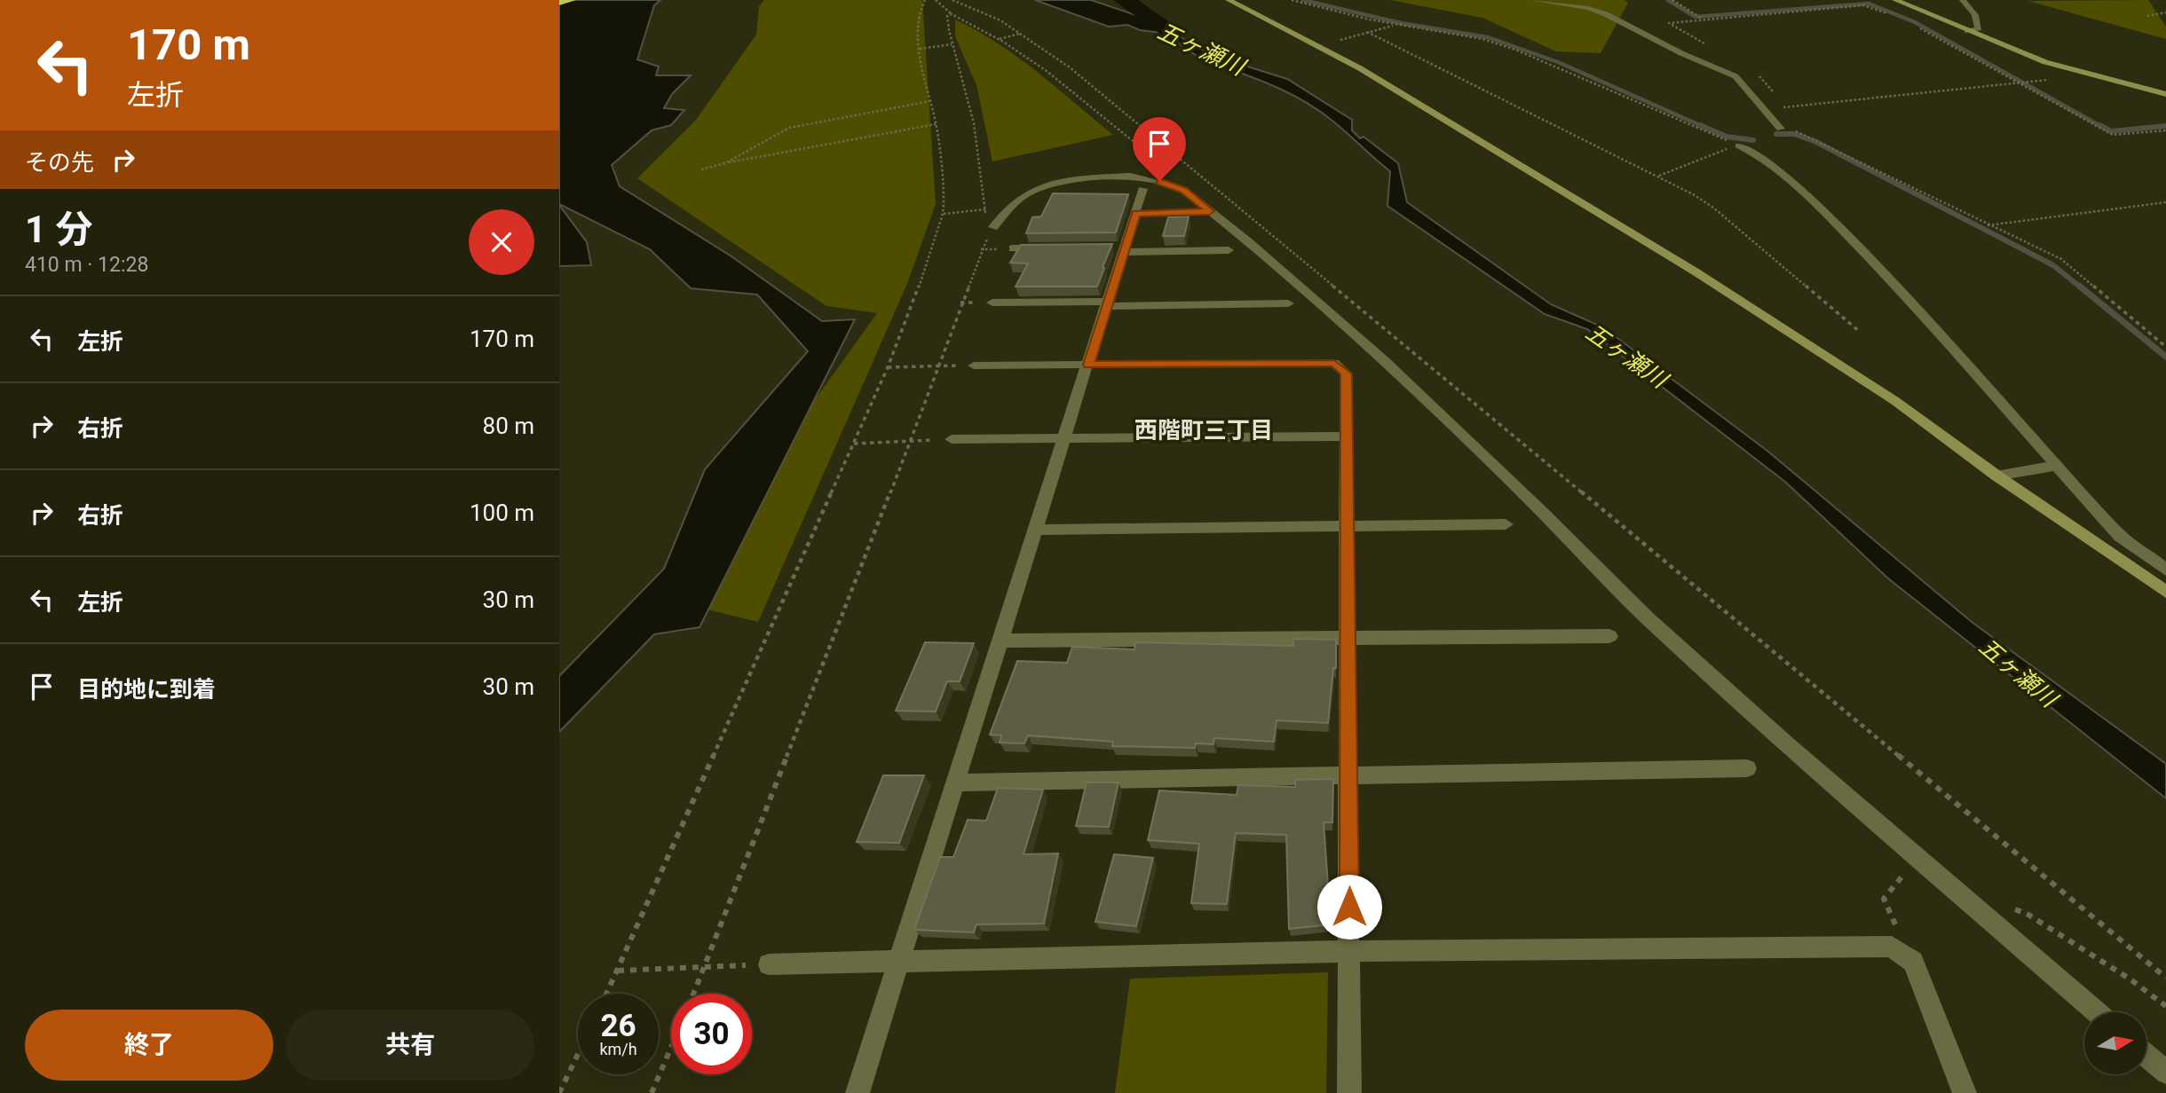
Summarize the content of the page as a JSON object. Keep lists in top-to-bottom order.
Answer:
{
  "districts": ["西階町三丁目"],
  "water": ["五ヶ瀬川"],
  "north": "right",
  "page": {
    "turn": ["170 m", "左折"],
    "then": "その先",
    "heading": ["1 分", "410 m · 12:28"],
    "list": [
      {
        "name": "左折",
        "value": "170 m"
      },
      {
        "name": "右折",
        "value": "80 m"
      },
      {
        "name": "右折",
        "value": "100 m"
      },
      {
        "name": "左折",
        "value": "30 m"
      },
      {
        "name": "目的地に到着",
        "value": "30 m"
      }
    ],
    "speed": "26 km/h",
    "limit": "30",
    "buttons": ["終了", "共有"]
  }
}
